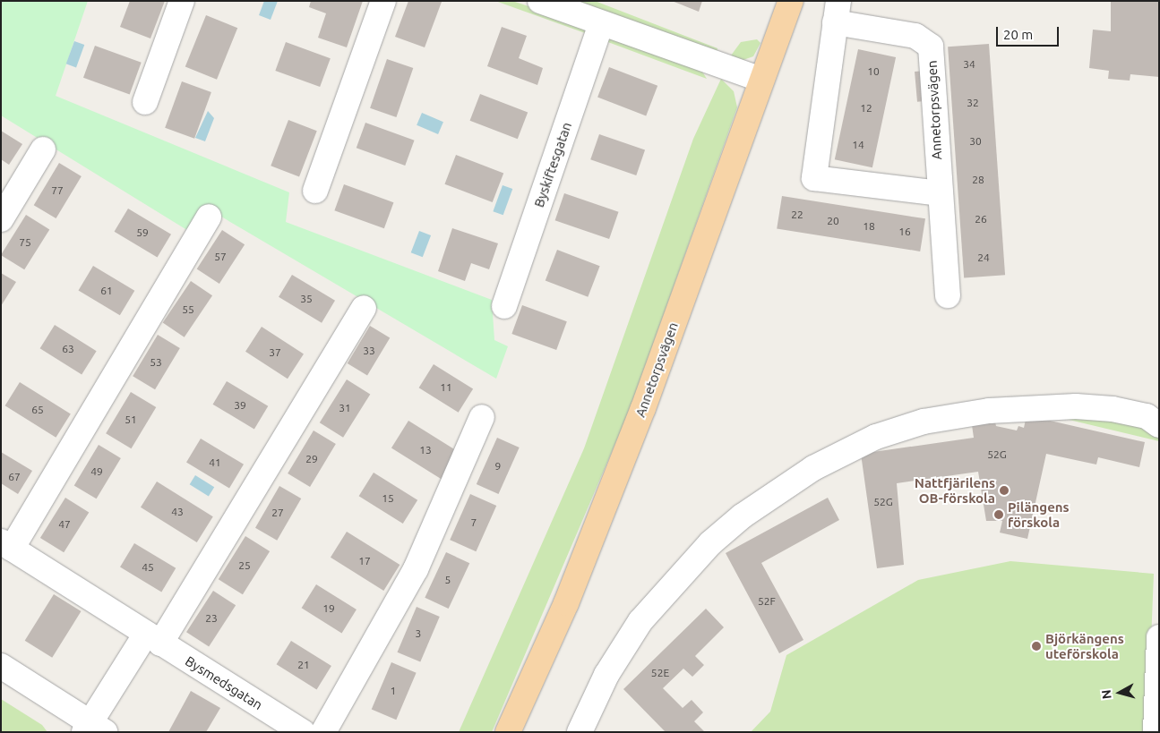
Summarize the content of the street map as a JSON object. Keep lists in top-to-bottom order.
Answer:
{
  "streets": {
    "main road": ["Annetorpsvägen"],
    "street": ["Byskiftesgatan", "Bysmedsgatan"]
  },
  "places": ["Nattfjärilens OB-förskola", "Pilängens förskola", "Björkängens uteförskola"],
  "house_numbers": [
    "34",
    "10",
    "32",
    "12",
    "30",
    "14",
    "28",
    "77",
    "22",
    "26",
    "20",
    "18",
    "16",
    "59",
    "75",
    "57",
    "24",
    "61",
    "35",
    "55",
    "63",
    "33",
    "37",
    "53",
    "11",
    "39",
    "31",
    "65",
    "51",
    "13",
    "52G",
    "29",
    "41",
    "9",
    "49",
    "67",
    "15",
    "52G",
    "43",
    "27",
    "7",
    "47",
    "17",
    "25",
    "45",
    "5",
    "52F",
    "19",
    "23",
    "3",
    "21",
    "52E",
    "1"
  ],
  "scale_bar": "20 m",
  "north": "left"
}
